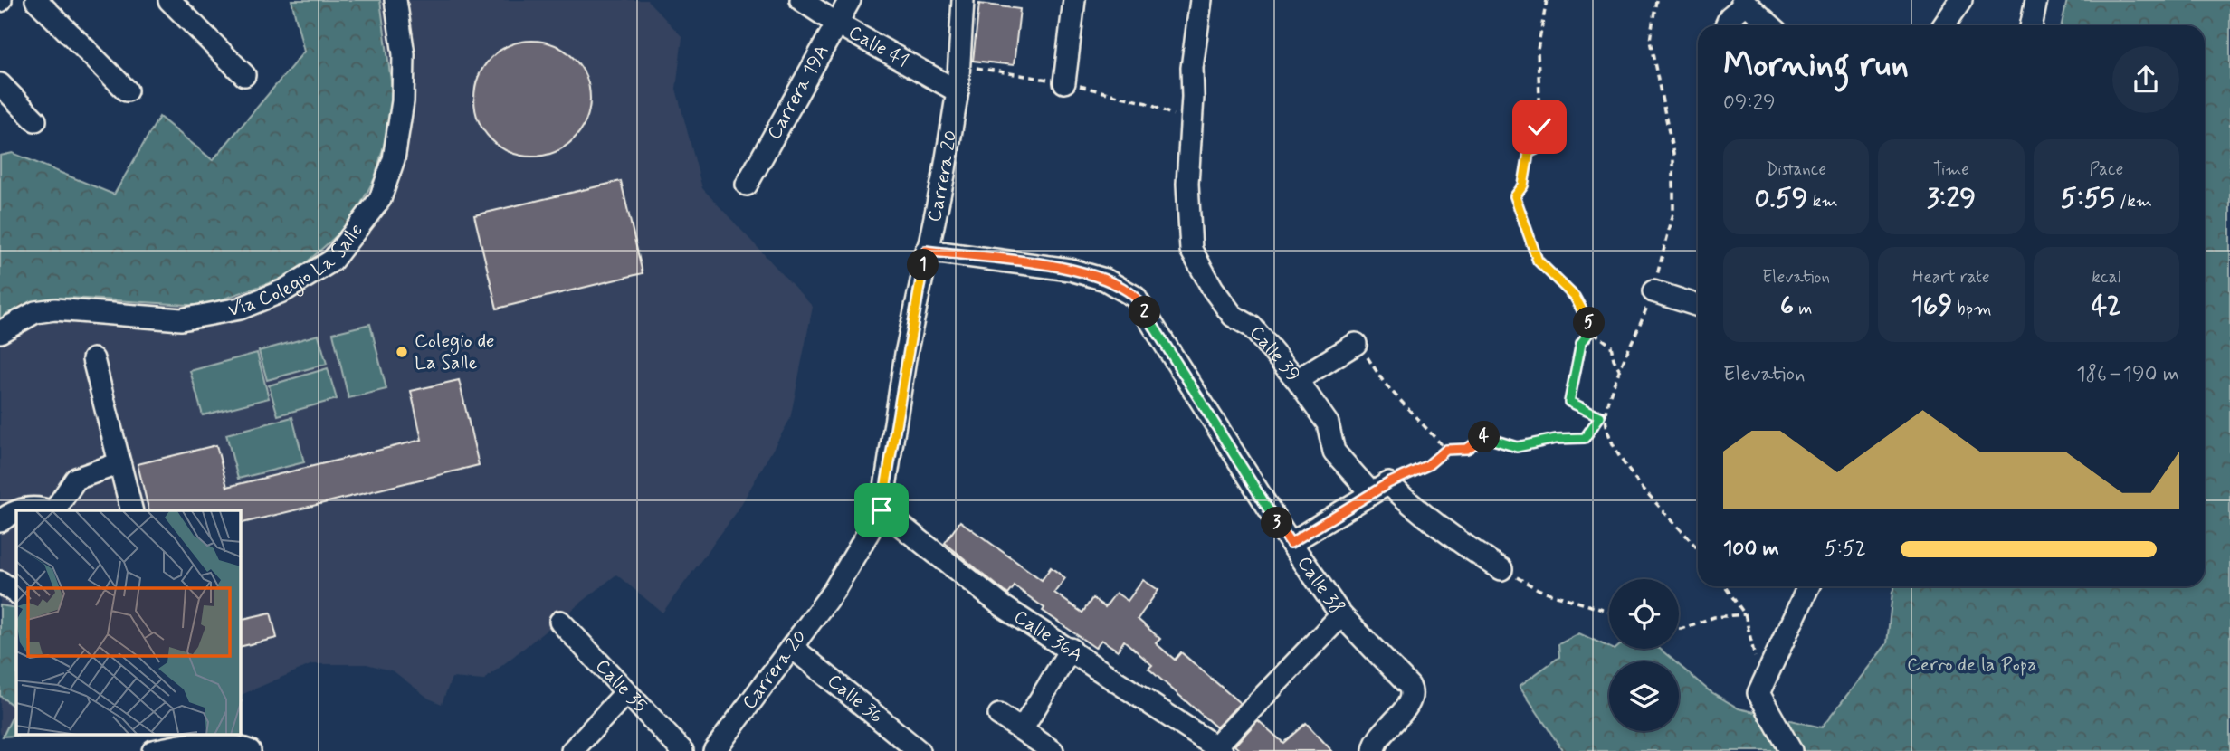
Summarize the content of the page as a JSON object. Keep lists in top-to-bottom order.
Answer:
{
  "streets": {
    "street": [
      "Calle 41",
      "Carrera 19A",
      "Carrera 20",
      "Vía Colegio La Salle",
      "Calle 39",
      "Calle 38",
      "Calle 36A",
      "Calle 35",
      "Calle 36"
    ]
  },
  "crossings": [
    ["Calle 41", "Carrera 19A"],
    ["Calle 41", "Carrera 20"],
    ["Carrera 20", "Calle 38"],
    ["Carrera 20", "Calle 36A"],
    ["Carrera 20", "Calle 36"]
  ],
  "parks": ["Cerro de la Popa"],
  "places": ["Colegio de La Salle"],
  "page": {
    "heading": ["Morning run", "09:29"],
    "stats": [
      ["Distance", "0.59 km"],
      ["Time", "3:29"],
      ["Pace", "5:55 /km"],
      ["Elevation", "6 m"],
      ["Heart rate", "169 bpm"],
      ["kcal", "42"]
    ],
    "pins": [
      "1",
      "2",
      "5",
      "4",
      "3"
    ],
    "chart": ["Elevation", "186–190 m"],
    "list": [
      {
        "name": "100 m",
        "note": "5:52"
      }
    ]
  }
}
